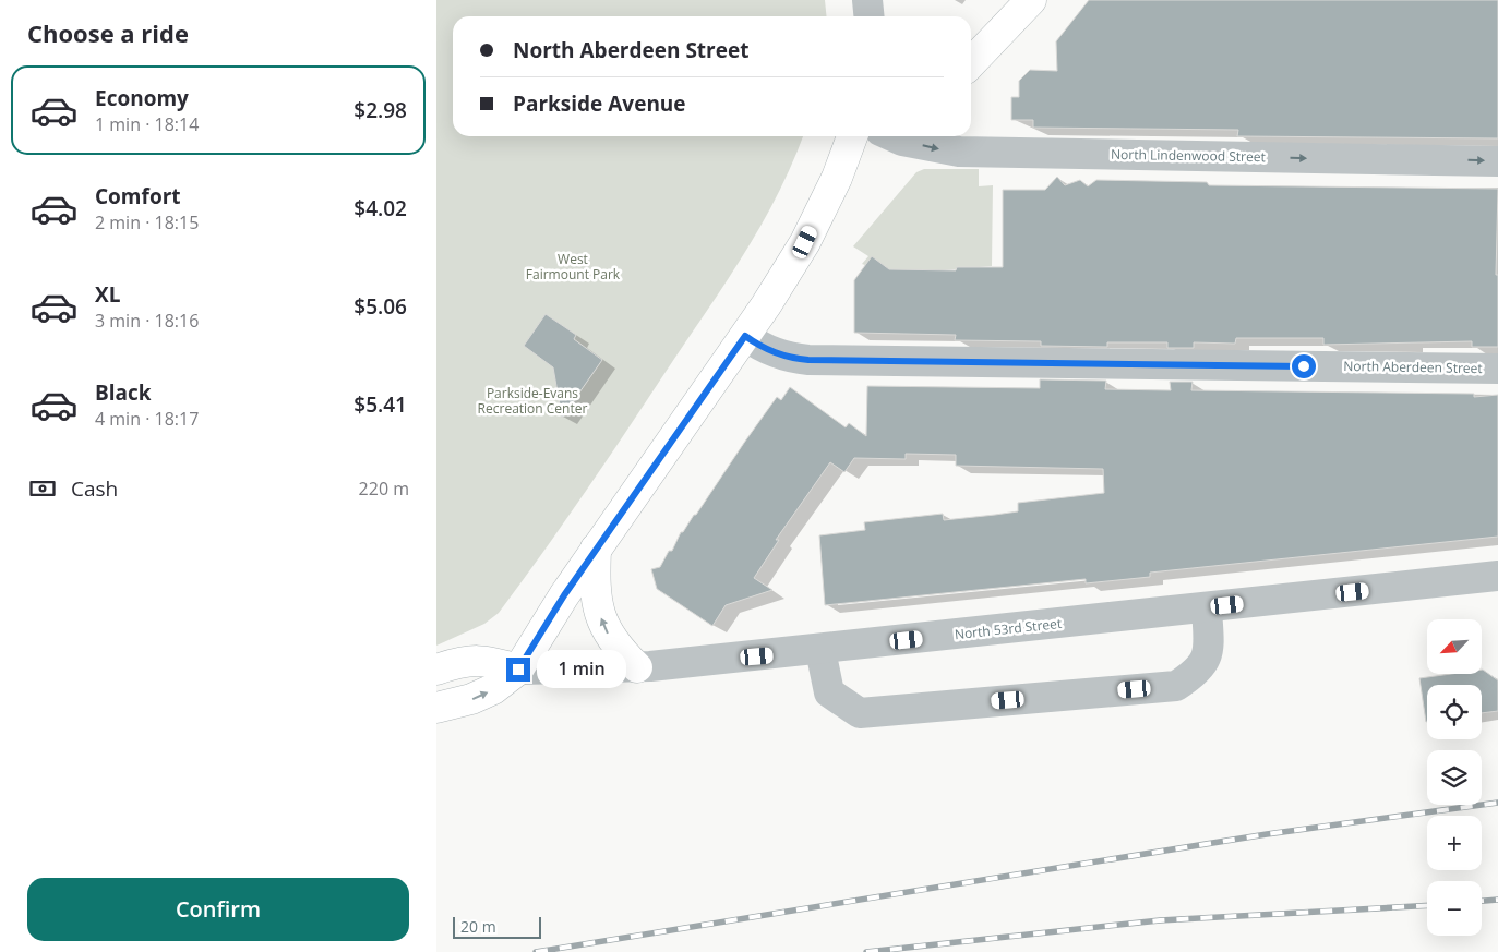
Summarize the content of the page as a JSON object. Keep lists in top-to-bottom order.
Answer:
{
  "streets": {
    "street": ["North Lindenwood Street", "North Aberdeen Street", "North 53rd Street"]
  },
  "one_way": ["North Lindenwood Street"],
  "parks": ["West Fairmount Park", "Parkside-Evans Recreation Center"],
  "scale_bar": "20 m",
  "north": "bottom left",
  "page": {
    "heading": "Choose a ride",
    "banner": ["North Aberdeen Street", "Parkside Avenue"],
    "list": [
      {
        "name": "Economy",
        "note": "1 min · 18:14",
        "value": "$2.98"
      },
      {
        "name": "Comfort",
        "note": "2 min · 18:15",
        "value": "$4.02"
      },
      {
        "name": "XL",
        "note": "3 min · 18:16",
        "value": "$5.06"
      },
      {
        "name": "Black",
        "note": "4 min · 18:17",
        "value": "$5.41"
      }
    ],
    "pay": ["Cash", "220 m"],
    "map_buttons": ["+", "−"],
    "bubble": "1 min",
    "buttons": "Confirm",
    "scale": "20 m"
  }
}
